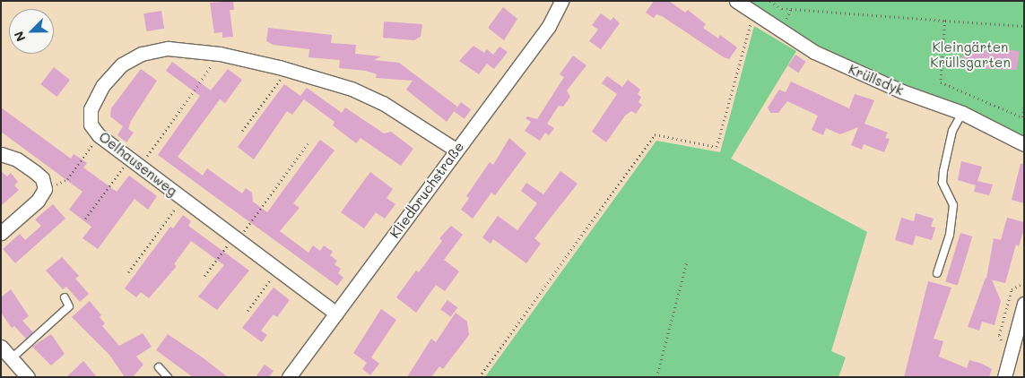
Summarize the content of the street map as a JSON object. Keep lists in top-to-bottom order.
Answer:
{
  "streets": {
    "street": ["Krüllsdyk", "Oelhausenweg", "Kliedbruchstraße"]
  },
  "crossings": [
    ["Oelhausenweg", "Kliedbruchstraße"]
  ],
  "parks": ["Kleingärten Krüllsgarten"],
  "north": "bottom left"
}
